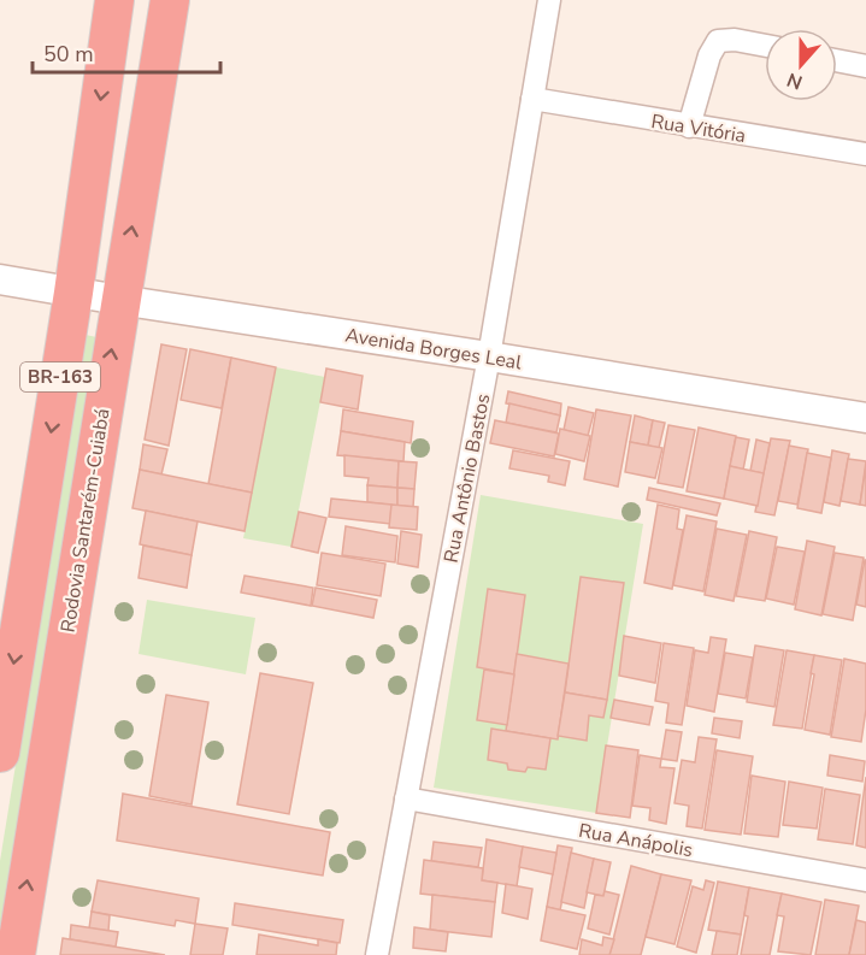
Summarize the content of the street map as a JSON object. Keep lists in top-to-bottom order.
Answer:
{
  "streets": {
    "highway": ["BR-163", "Rodovia Santarém-Cuiabá"],
    "street": [
      "Rua Vitória",
      "Avenida Borges Leal",
      "Rua Antônio Bastos",
      "Rua Anápolis"
    ]
  },
  "crossings": [
    ["Rua Vitória", "Rua Antônio Bastos"],
    ["Avenida Borges Leal", "BR-163"],
    ["Avenida Borges Leal", "Rua Antônio Bastos"],
    ["Avenida Borges Leal", "Rodovia Santarém-Cuiabá"],
    ["Rua Antônio Bastos", "Rua Anápolis"]
  ],
  "scale_bar": "50 m",
  "north": "bottom"
}
